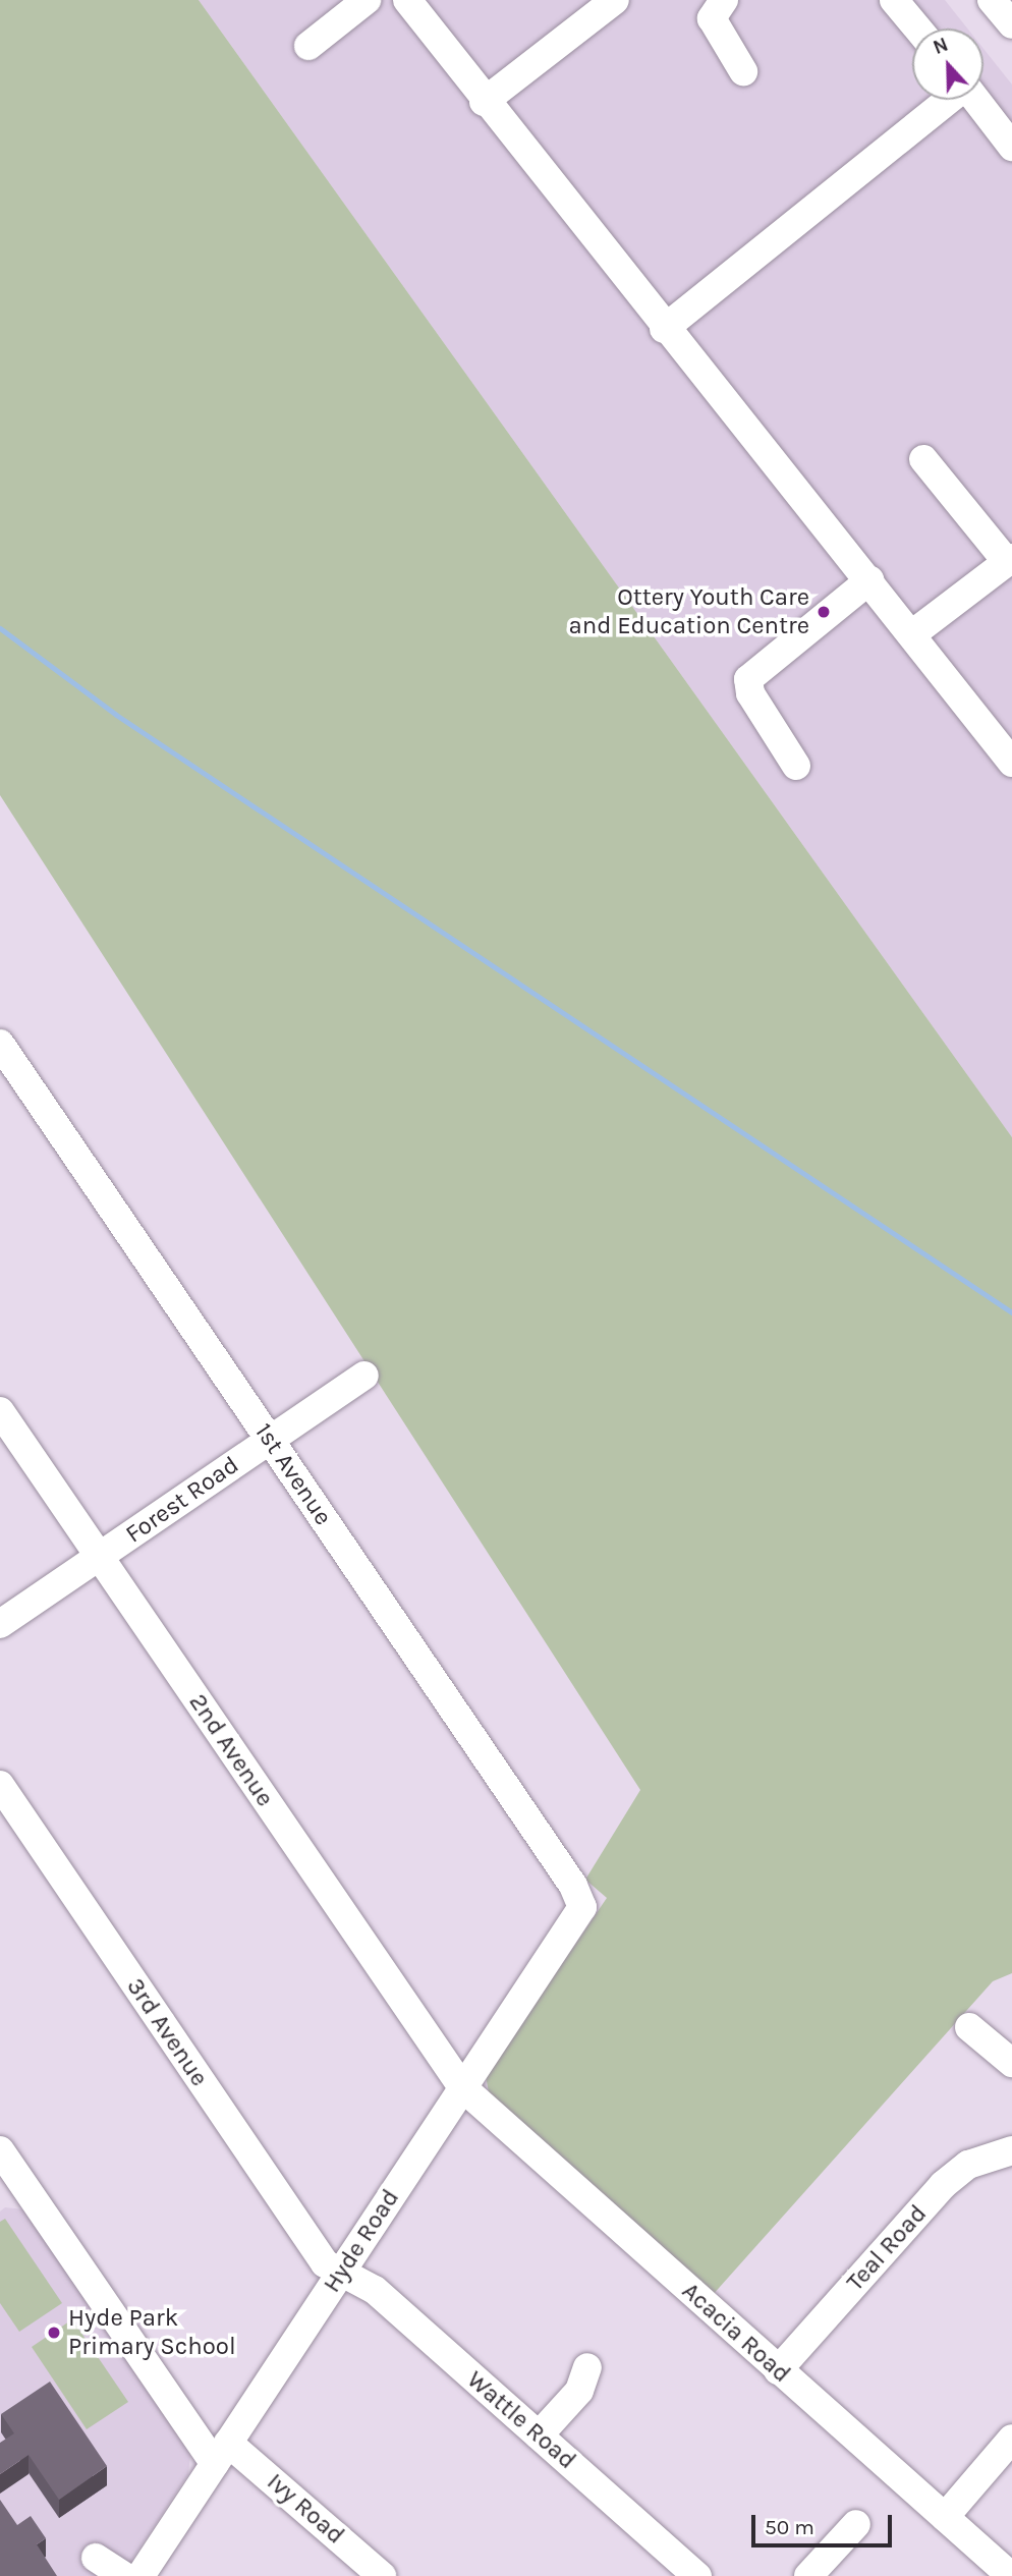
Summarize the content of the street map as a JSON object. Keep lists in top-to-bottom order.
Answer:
{
  "streets": {
    "street": [
      "1st Avenue",
      "Forest Road",
      "2nd Avenue",
      "3rd Avenue",
      "Hyde Road",
      "Teal Road",
      "Acacia Road",
      "Wattle Road",
      "Ivy Road"
    ]
  },
  "crossings": [
    ["1st Avenue", "Forest Road"],
    ["1st Avenue", "Hyde Road"],
    ["Forest Road", "2nd Avenue"],
    ["2nd Avenue", "Hyde Road"],
    ["2nd Avenue", "Acacia Road"],
    ["3rd Avenue", "Hyde Road"],
    ["3rd Avenue", "Wattle Road"],
    ["Hyde Road", "Acacia Road"],
    ["Hyde Road", "Wattle Road"],
    ["Hyde Road", "Ivy Road"],
    ["Teal Road", "Acacia Road"]
  ],
  "places": ["Ottery Youth Care and Education Centre", "Hyde Park Primary School"],
  "scale_bar": "50 m",
  "north": "top"
}
